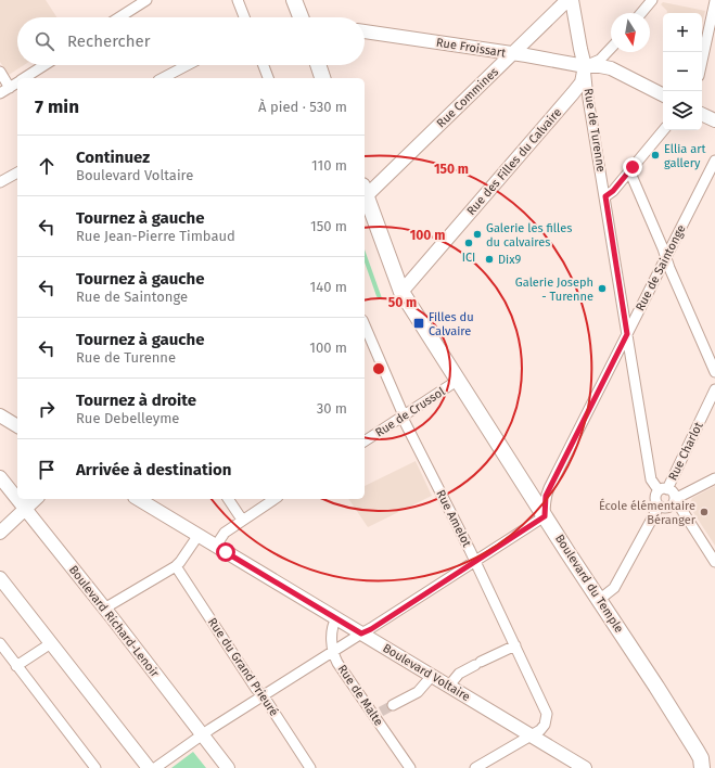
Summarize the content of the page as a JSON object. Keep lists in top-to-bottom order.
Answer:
{
  "streets": {
    "main road": ["Boulevard du Temple"],
    "street": [
      "Rue Froissart",
      "Rue Commines",
      "Rue de Turenne",
      "Rue des Filles du Calvaire",
      "Rue de Saintonge",
      "Rue de Crussol",
      "Rue Charlot",
      "Rue Amelot",
      "Boulevard Richard-Lenoir",
      "Rue du Grand Prieuré",
      "Boulevard Voltaire",
      "Rue de Malte"
    ]
  },
  "crossings": [
    ["Rue Froissart", "Rue Commines"],
    ["Rue Froissart", "Rue de Turenne"],
    ["Rue Froissart", "Rue des Filles du Calvaire"],
    ["Rue de Turenne", "Rue des Filles du Calvaire"],
    ["Rue de Turenne", "Rue de Saintonge"],
    ["Rue de Turenne", "Rue Charlot"],
    ["Rue des Filles du Calvaire", "Boulevard du Temple"],
    ["Rue de Saintonge", "Boulevard du Temple"],
    ["Rue de Crussol", "Rue Amelot"],
    ["Rue de Crussol", "Boulevard du Temple"],
    ["Rue Amelot", "Boulevard Voltaire"],
    ["Boulevard Voltaire", "Rue de Malte"]
  ],
  "places": {
    "other": [
      "Ellia art gallery",
      "Galerie les filles du calvaires",
      "ICI",
      "Dix9",
      "Galerie Joseph - Turenne",
      "École élémentaire Béranger"
    ],
    "transit": ["Filles du Calvaire"]
  },
  "north": "bottom",
  "page": {
    "map_buttons": ["+", "−"],
    "search": "Rechercher",
    "heading": ["7 min", "À pied · 530 m"],
    "list": [
      ["Continuez", "Boulevard Voltaire", "110 m"],
      ["Tournez à gauche", "Rue Jean-Pierre Timbaud", "150 m"],
      ["Tournez à gauche", "Rue de Saintonge", "140 m"],
      ["Tournez à gauche", "Rue de Turenne", "100 m"],
      ["Tournez à droite", "Rue Debelleyme", "30 m"],
      "Arrivée à destination"
    ]
  },
  "rings": ["150 m", "100 m", "50 m"]
}
